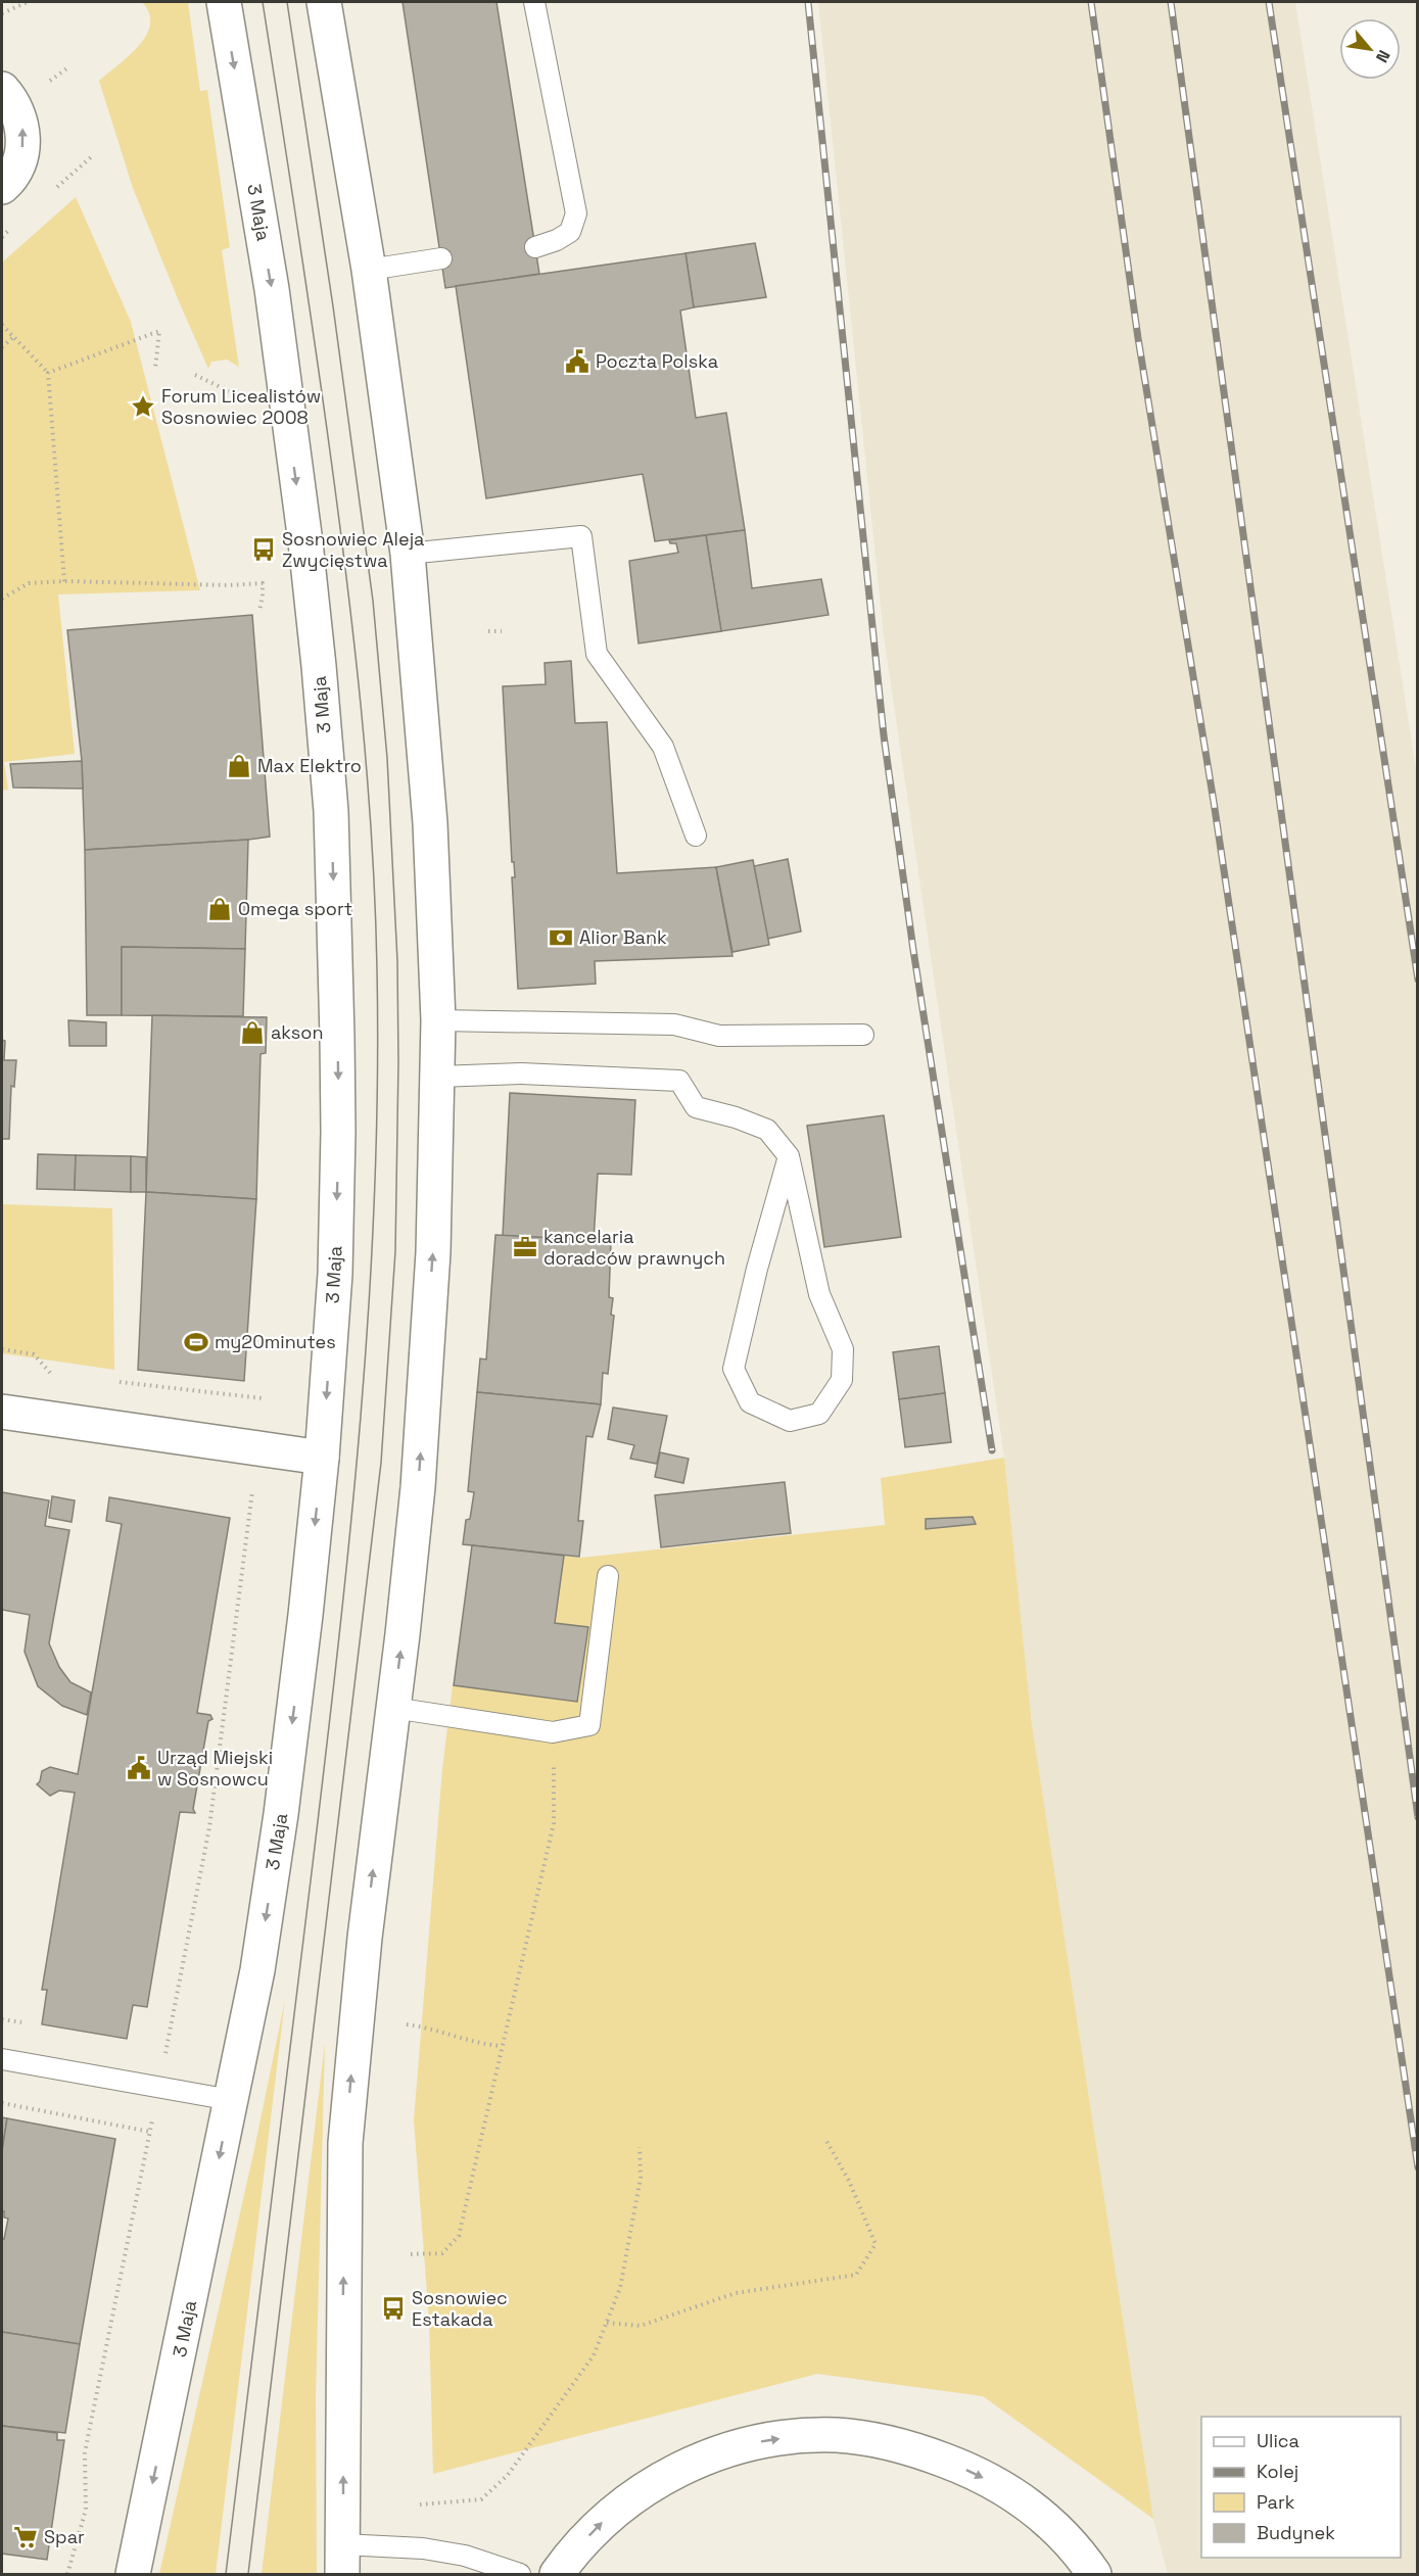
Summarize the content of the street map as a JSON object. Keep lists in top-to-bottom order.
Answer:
{
  "streets": {
    "main road": ["3 Maja"]
  },
  "places": {
    "public building": ["Poczta Polska", "Urząd Miejski w Sosnowcu"],
    "place": ["Forum Licealistów Sosnowiec 2008"],
    "bus stop": ["Sosnowiec Aleja Zwycięstwa", "Sosnowiec Estakada"],
    "shop": ["Max Elektro", "Omega sport", "akson"],
    "bank": ["Alior Bank"],
    "office": ["kancelaria doradców prawnych"],
    "sports": ["my20minutes"],
    "supermarket": ["Spar"]
  },
  "legend": [
    "Ulica",
    "Kolej",
    "Park",
    "Budynek"
  ],
  "north": "bottom right"
}
